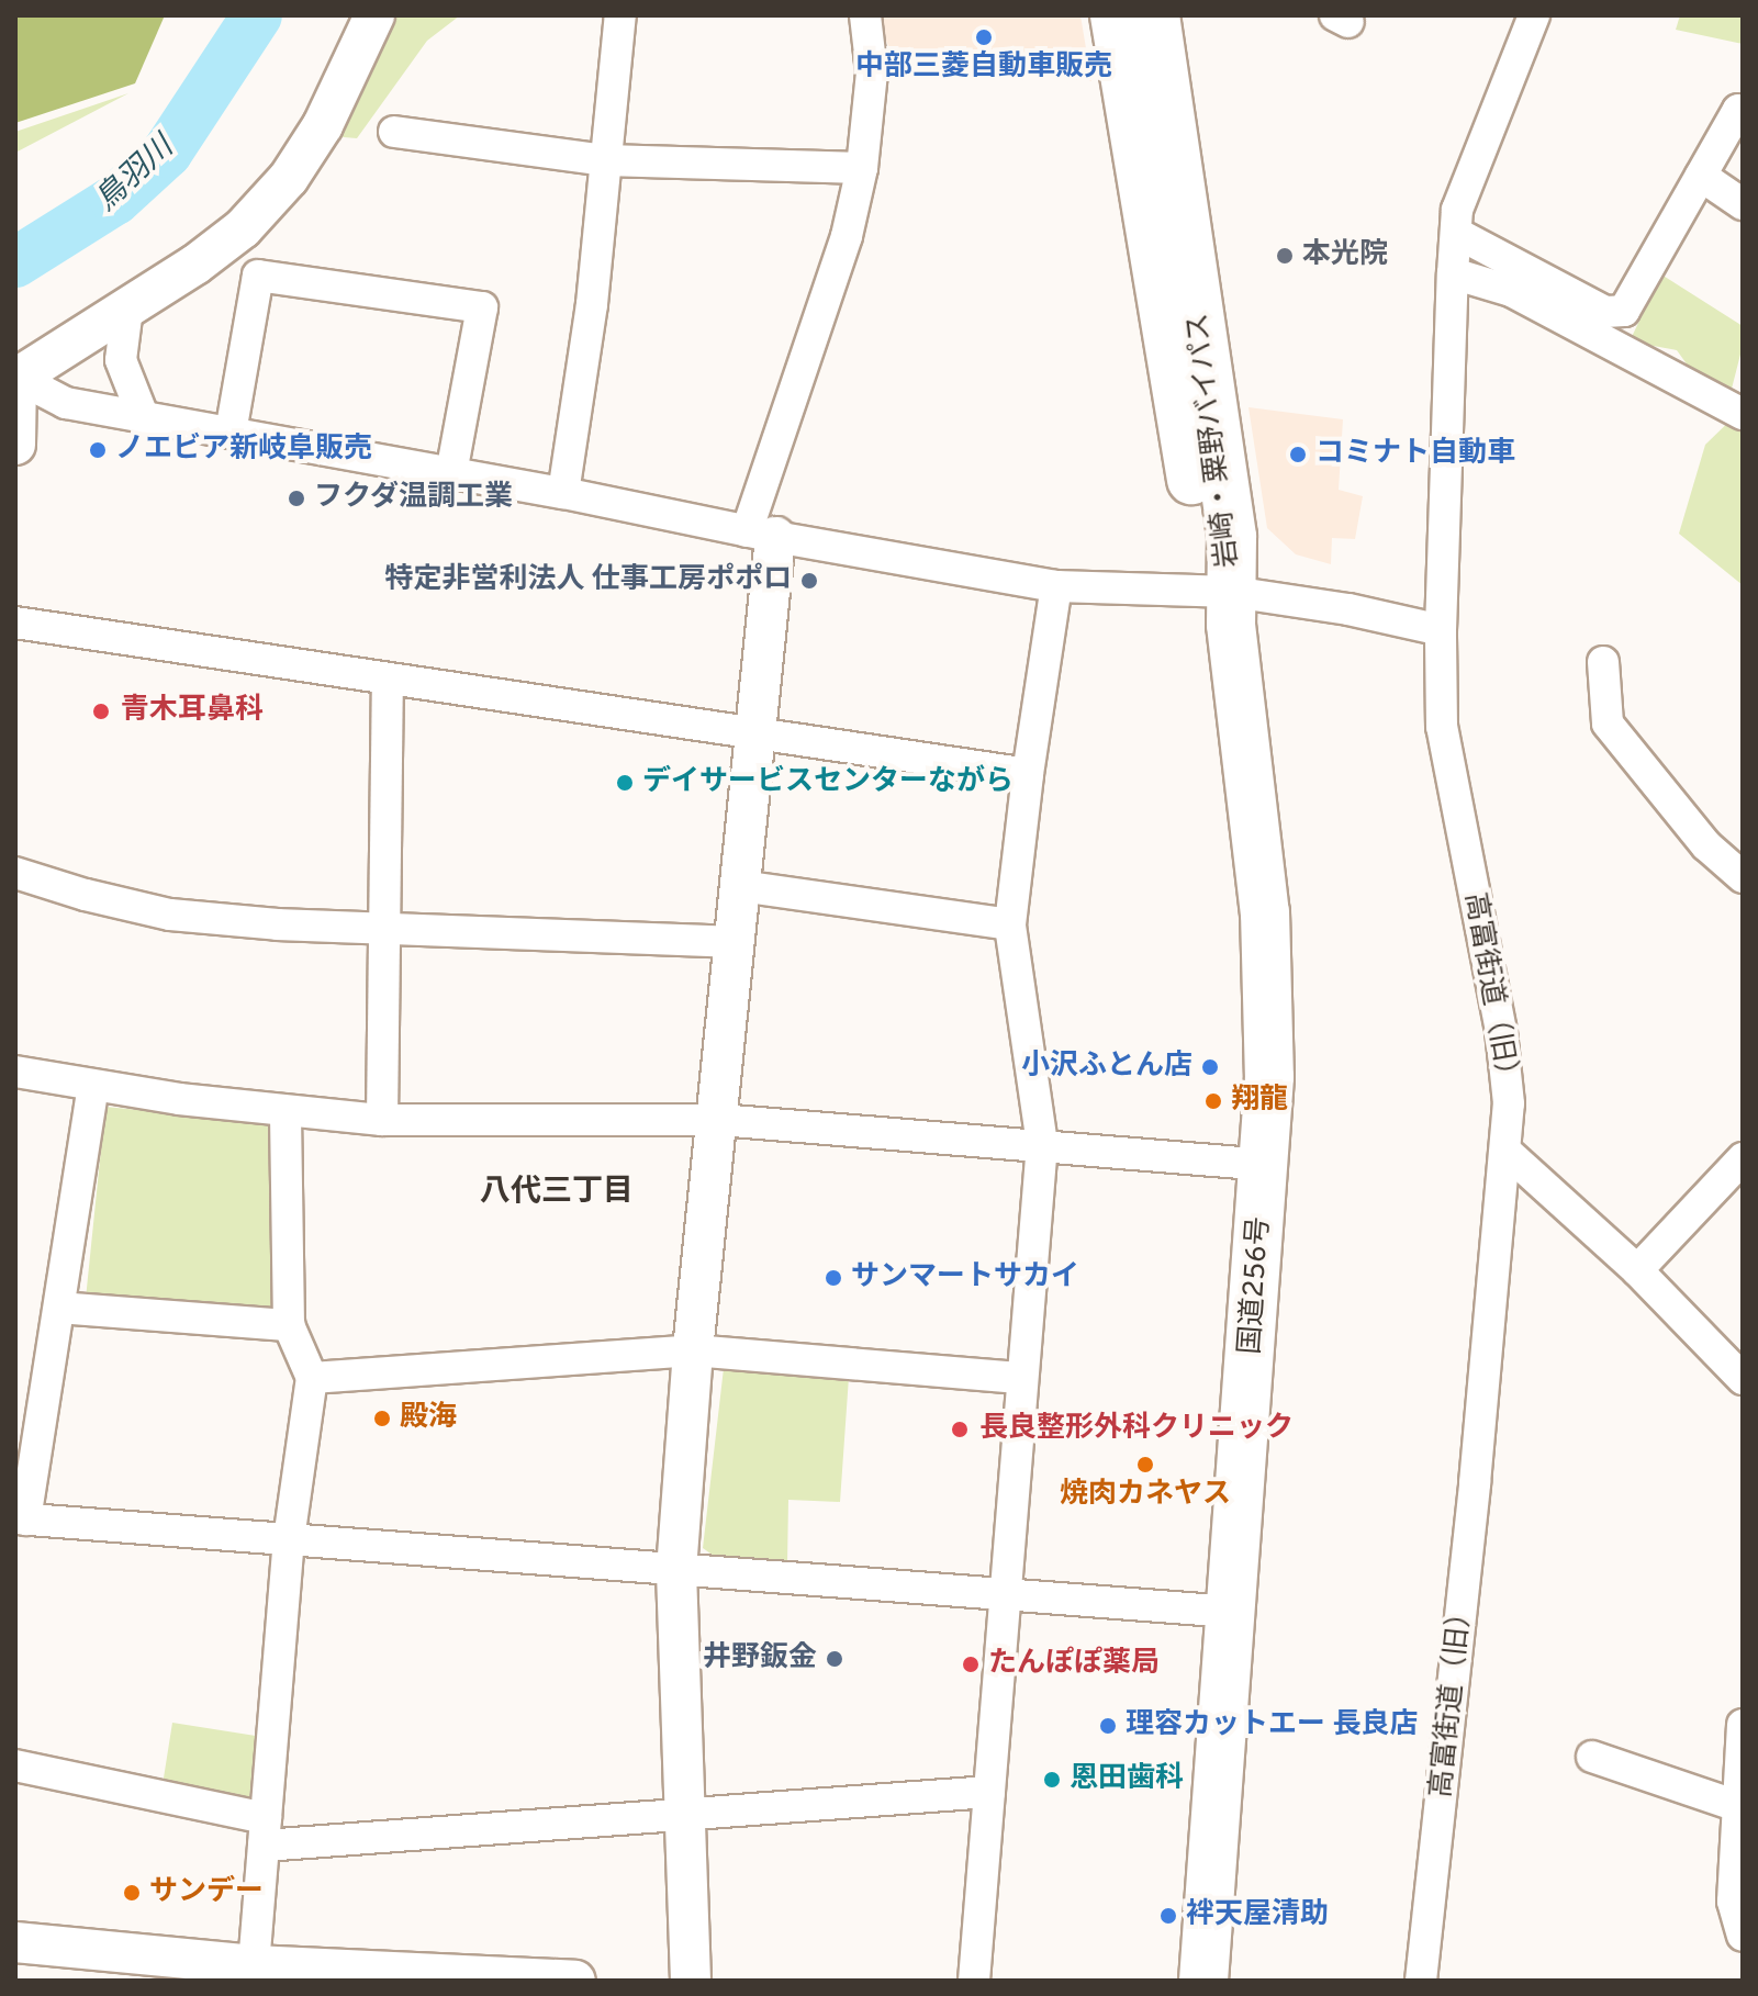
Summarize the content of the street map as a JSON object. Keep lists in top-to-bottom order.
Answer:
{
  "streets": {
    "highway": ["岩崎・粟野バイパス", "国道256号"],
    "street": ["高富街道（旧）"]
  },
  "crossings": [
    ["岩崎・粟野バイパス", "国道256号"]
  ],
  "districts": ["八代三丁目"],
  "water": ["鳥羽川"],
  "places": [
    "中部三菱自動車販売",
    "本光院",
    "ノエビア新岐阜販売",
    "コミナト自動車",
    "フクダ温調工業",
    "特定非営利法人 仕事工房ポポロ",
    "青木耳鼻科",
    "デイサービスセンターながら",
    "小沢ふとん店",
    "翔龍",
    "サンマートサカイ",
    "殿海",
    "長良整形外科クリニック",
    "焼肉カネヤス",
    "井野鈑金",
    "たんぽぽ薬局",
    "理容カットエー 長良店",
    "恩田歯科",
    "サンデー",
    "袢天屋清助"
  ]
}
